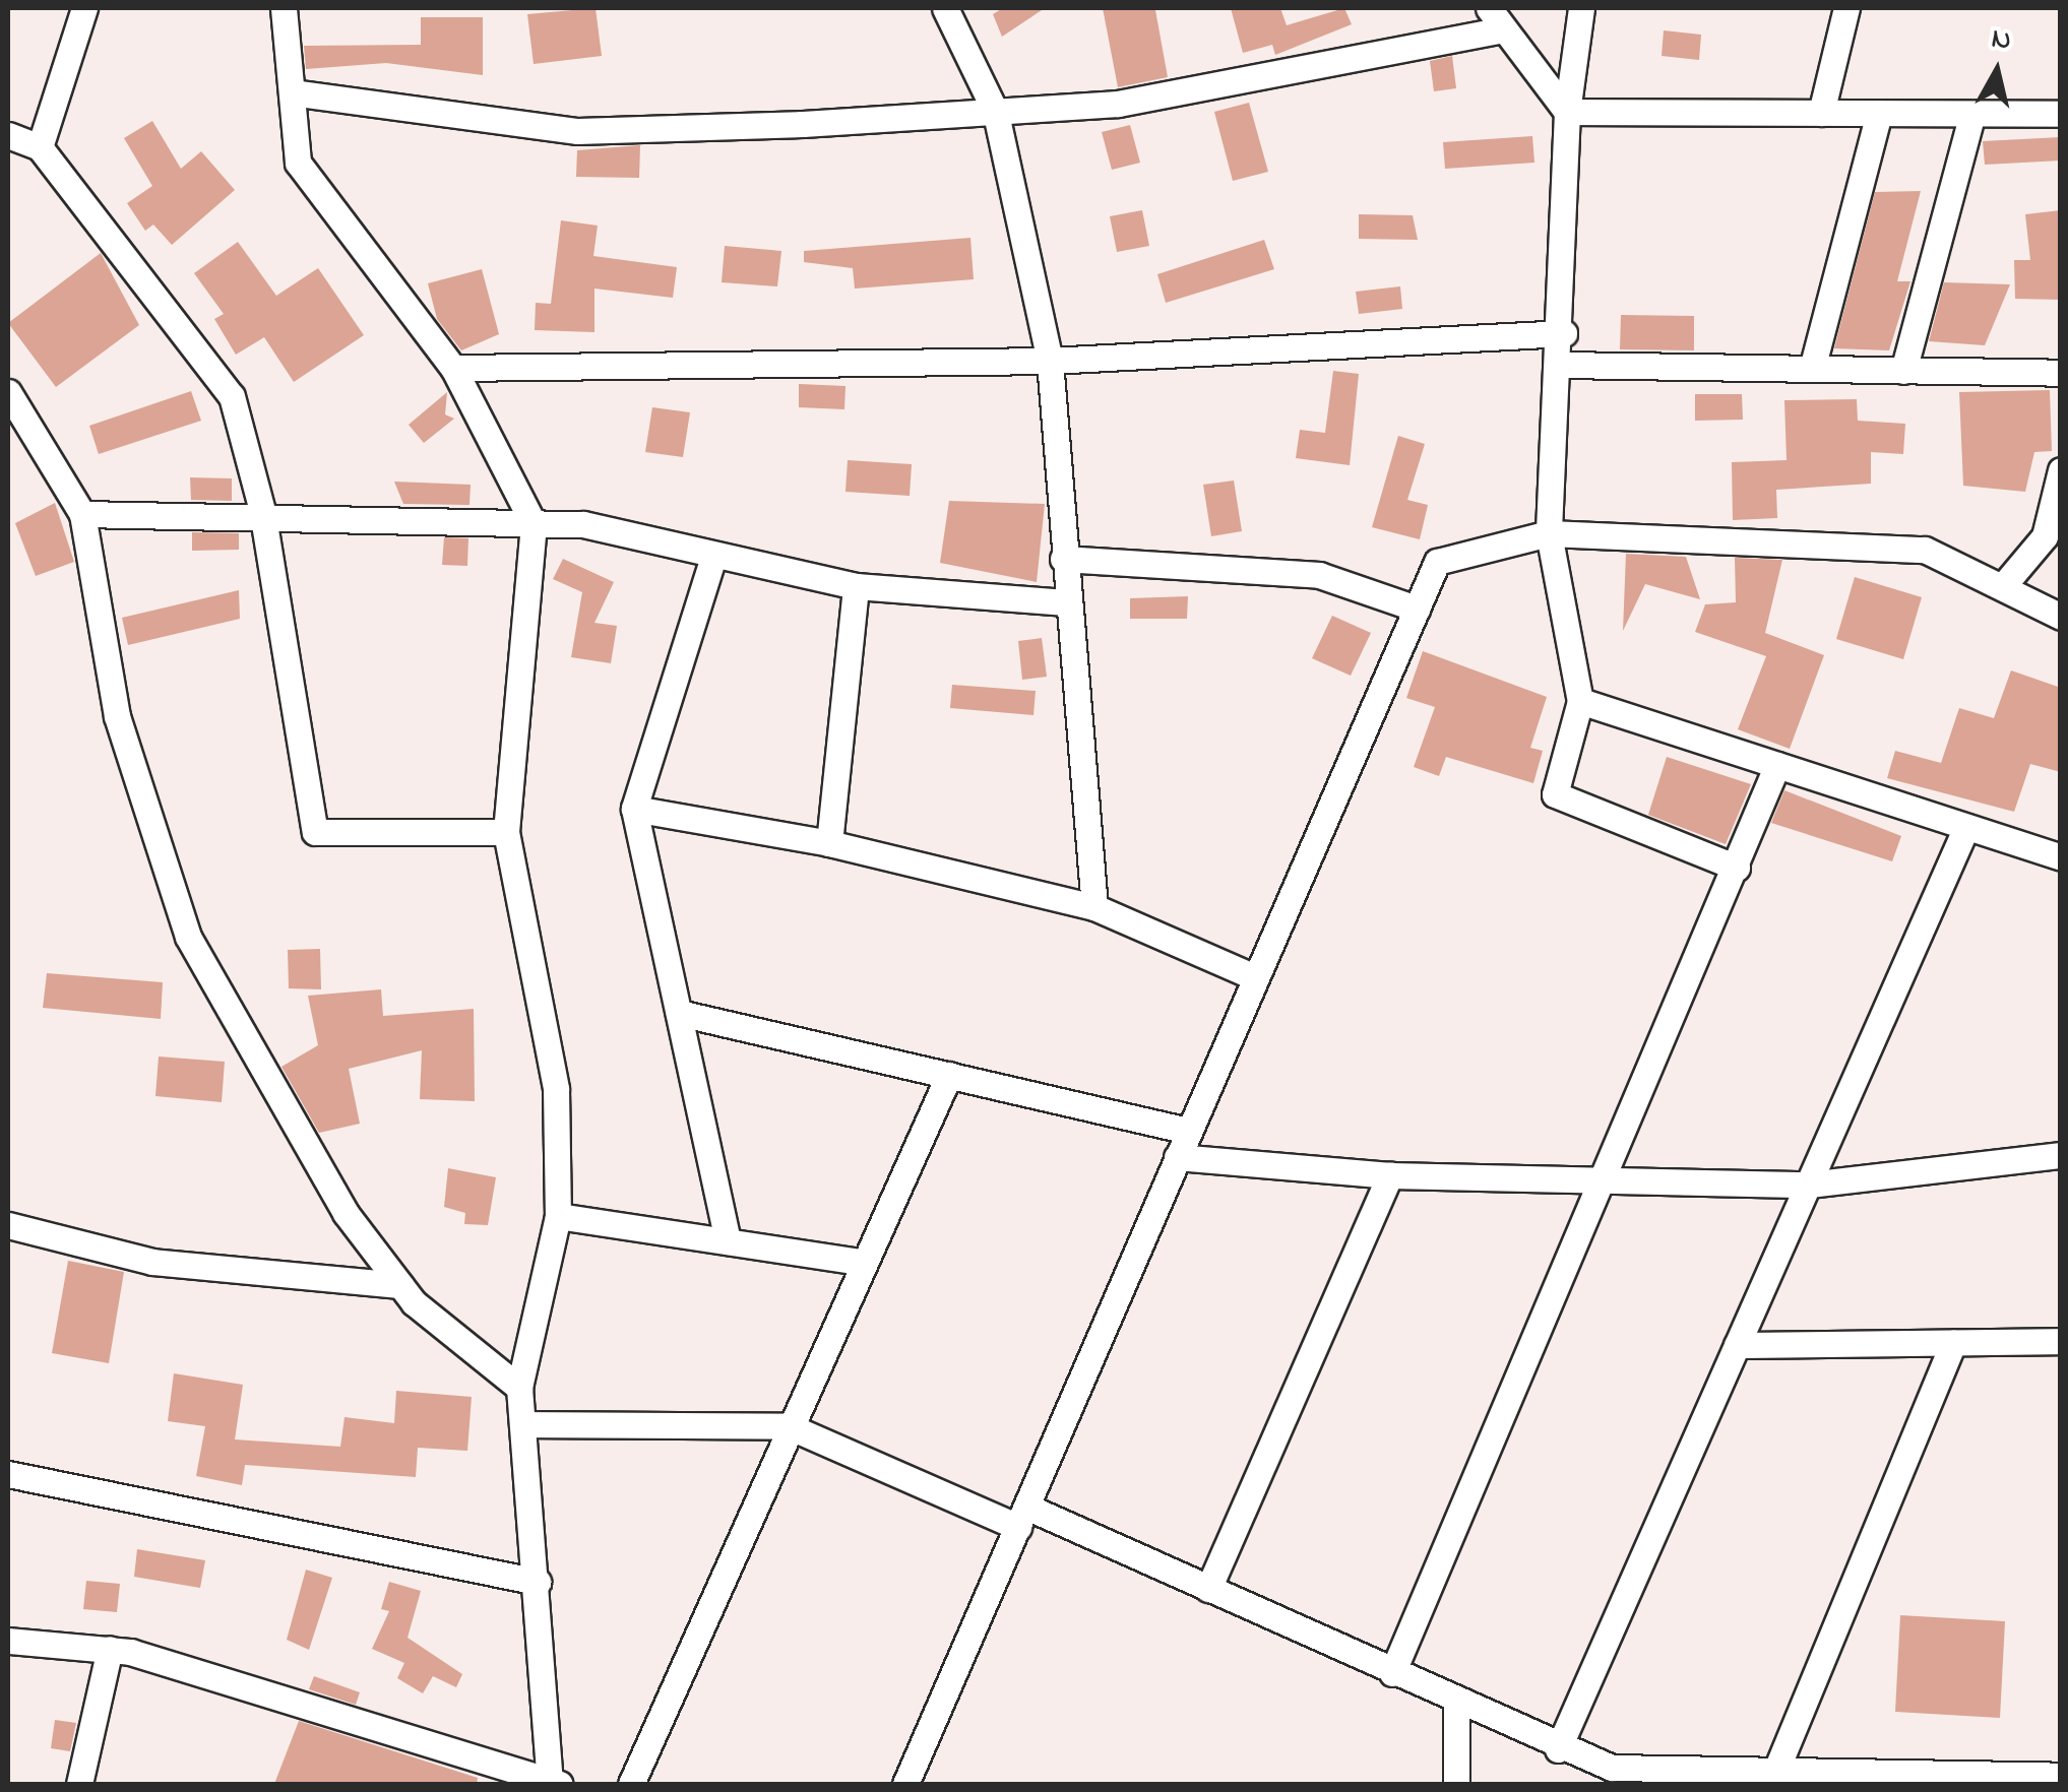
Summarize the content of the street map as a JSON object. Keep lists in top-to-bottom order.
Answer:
{
  "north": "top"
}
